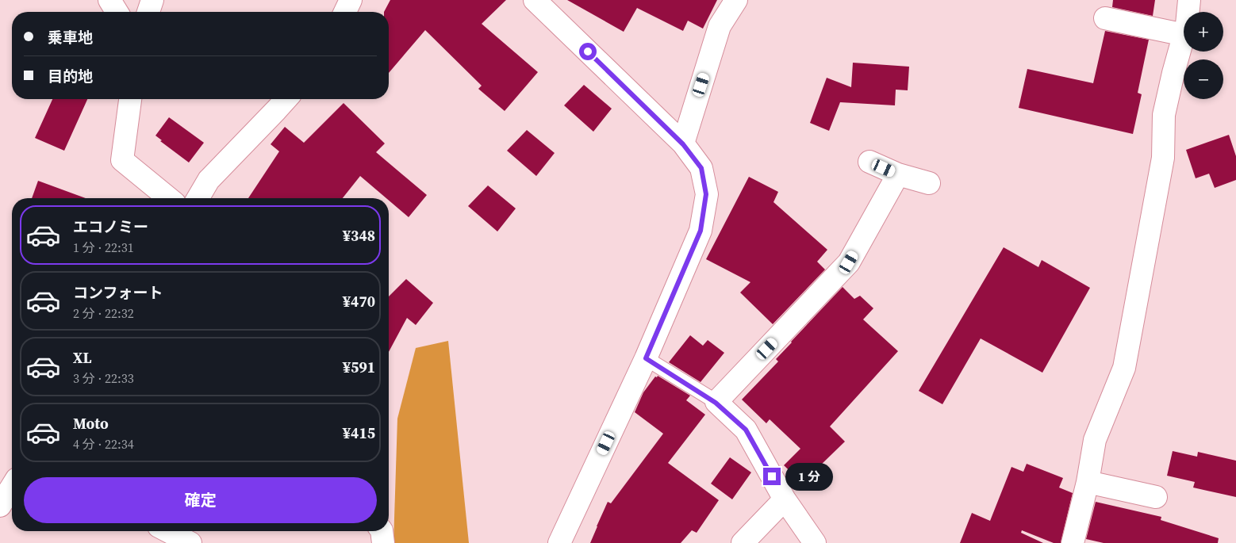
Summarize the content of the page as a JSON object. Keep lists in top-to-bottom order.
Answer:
{
  "page": {
    "map_buttons": ["+", "−"],
    "banner": ["乗車地", "目的地"],
    "list": [
      {
        "name": "エコノミー",
        "note": "1 分 · 22:31",
        "value": "¥348"
      },
      {
        "name": "コンフォート",
        "note": "2 分 · 22:32",
        "value": "¥470"
      },
      {
        "name": "XL",
        "note": "3 分 · 22:33",
        "value": "¥591"
      },
      {
        "name": "Moto",
        "note": "4 分 · 22:34",
        "value": "¥415"
      }
    ],
    "bubble": "1 分",
    "buttons": "確定"
  }
}
